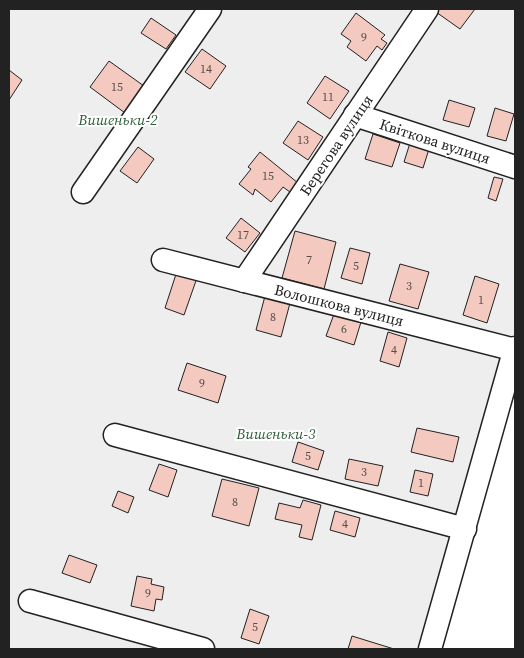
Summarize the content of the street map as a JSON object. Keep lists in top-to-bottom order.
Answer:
{
  "streets": {
    "street": ["Квіткова вулиця", "Берегова вулиця", "Волошкова вулиця"]
  },
  "crossings": [
    ["Квіткова вулиця", "Берегова вулиця"],
    ["Берегова вулиця", "Волошкова вулиця"]
  ],
  "parks": ["Вишеньки-2", "Вишеньки-3"],
  "house_numbers": [
    "9",
    "14",
    "15",
    "11",
    "13",
    "15",
    "17",
    "7",
    "5",
    "3",
    "1",
    "8",
    "6",
    "4",
    "9",
    "5",
    "3",
    "1",
    "8",
    "4",
    "9",
    "5"
  ]
}
